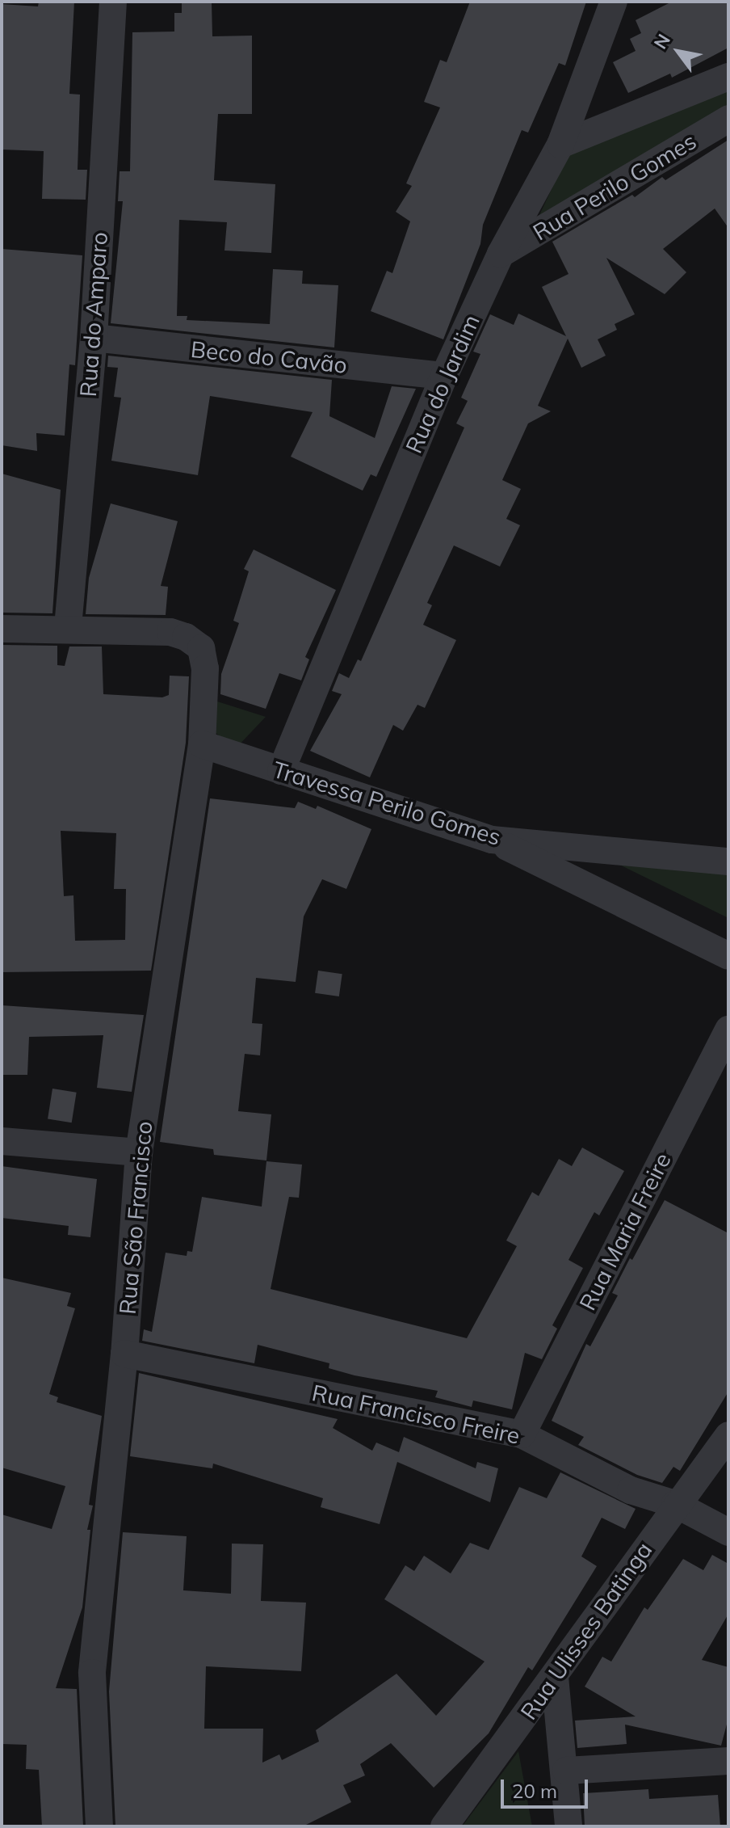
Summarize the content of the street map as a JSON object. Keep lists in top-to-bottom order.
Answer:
{
  "streets": {
    "street": [
      "Rua Perilo Gomes",
      "Rua do Amparo",
      "Beco do Cavão",
      "Rua do Jardim",
      "Travessa Perilo Gomes",
      "Rua São Francisco",
      "Rua Maria Freire",
      "Rua Francisco Freire",
      "Rua Ulisses Batinga"
    ]
  },
  "crossings": [
    ["Rua Perilo Gomes", "Rua do Jardim"],
    ["Rua do Amparo", "Beco do Cavão"],
    ["Rua do Amparo", "Rua São Francisco"],
    ["Beco do Cavão", "Rua do Jardim"],
    ["Rua do Jardim", "Travessa Perilo Gomes"],
    ["Travessa Perilo Gomes", "Rua São Francisco"],
    ["Rua São Francisco", "Rua Francisco Freire"],
    ["Rua Maria Freire", "Rua Francisco Freire"],
    ["Rua Francisco Freire", "Rua Ulisses Batinga"]
  ],
  "scale_bar": "20 m",
  "north": "top left"
}
